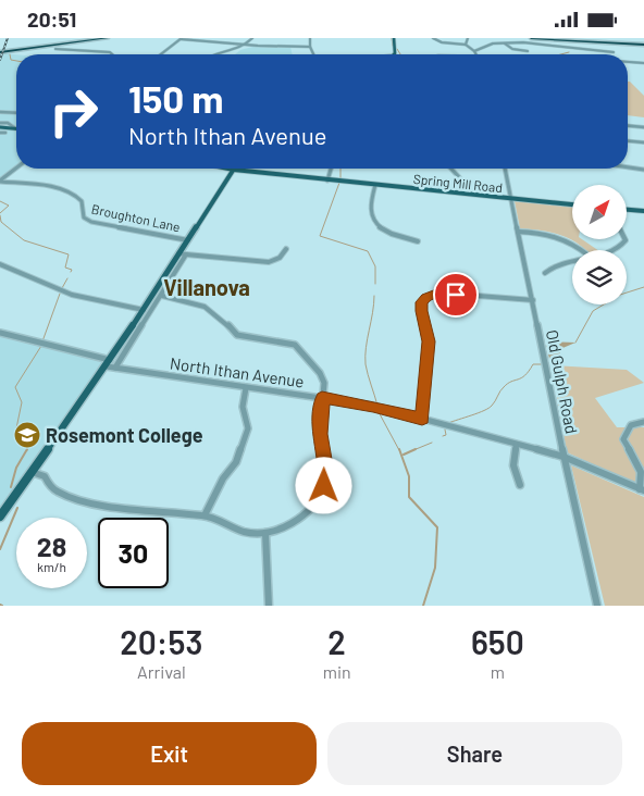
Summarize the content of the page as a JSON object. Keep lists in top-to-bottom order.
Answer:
{
  "streets": {
    "main road": ["Spring Mill Road"],
    "street": ["Broughton Lane", "North Ithan Avenue", "Old Gulph Road"]
  },
  "crossings": [
    ["Spring Mill Road", "Old Gulph Road"],
    ["North Ithan Avenue", "Old Gulph Road"]
  ],
  "districts": ["Villanova"],
  "places": {
    "school or university": ["Rosemont College"]
  },
  "north": "top right",
  "page": {
    "status": "20:51",
    "turn": ["150 m", "North Ithan Avenue"],
    "speed": "28 km/h",
    "limit": "30",
    "eta": [
      "20:53",
      "Arrival",
      "2",
      "min",
      "650",
      "m"
    ],
    "buttons": ["Exit", "Share"]
  }
}
